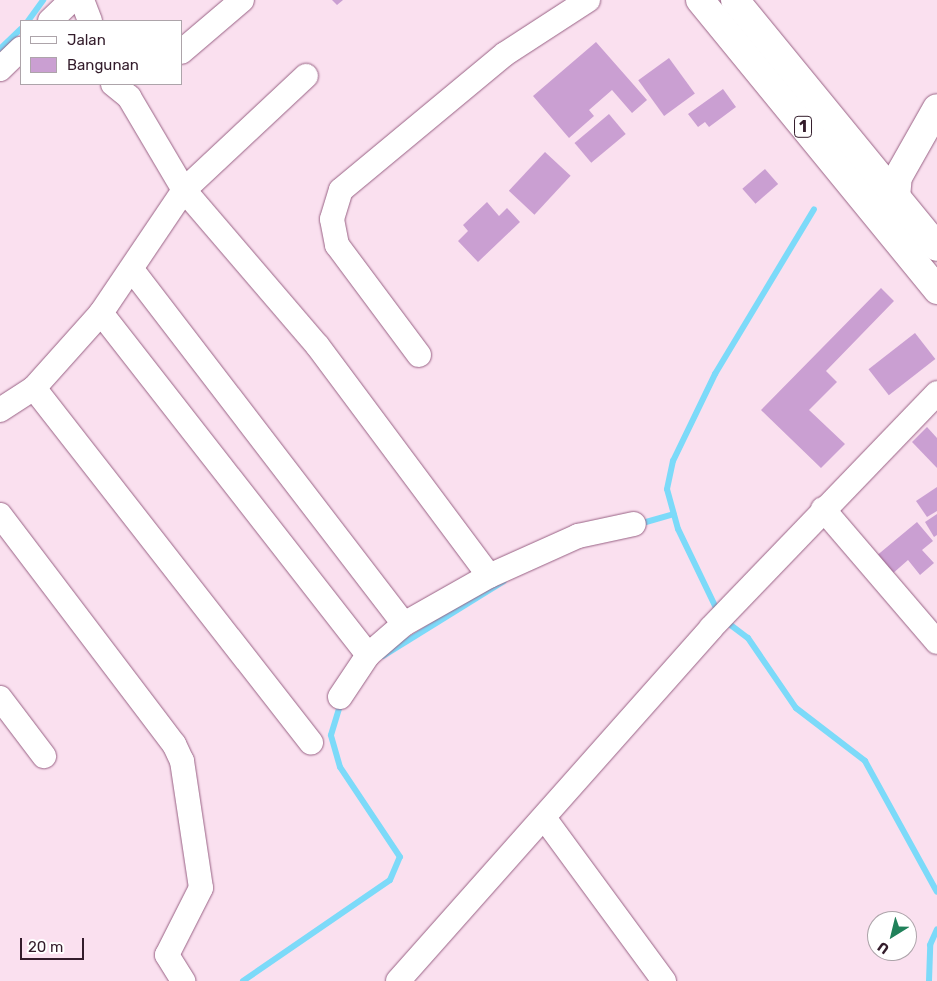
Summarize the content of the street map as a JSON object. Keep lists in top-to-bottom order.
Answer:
{
  "streets": {
    "highway": ["1"]
  },
  "legend": ["Jalan", "Bangunan"],
  "scale_bar": "20 m",
  "north": "bottom left"
}
